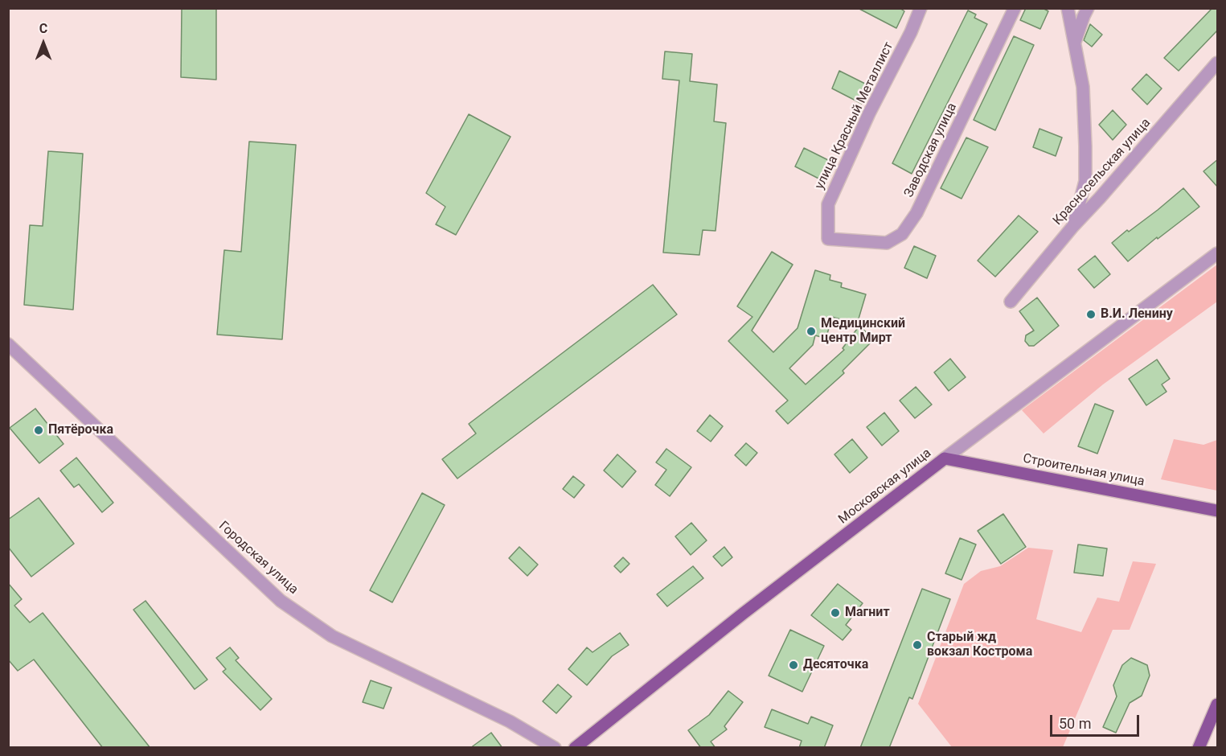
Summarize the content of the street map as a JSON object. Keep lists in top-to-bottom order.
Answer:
{
  "streets": {
    "main road": ["Строительная улица", "Московская улица"],
    "street": [
      "улица Красный Металлист",
      "Заводская улица",
      "Красносельская улица",
      "Городская улица"
    ]
  },
  "crossings": [
    ["улица Красный Металлист", "Заводская улица"],
    ["Строительная улица", "Московская улица"]
  ],
  "places": [
    "В.И. Ленину",
    "Медицинский центр Мирт",
    "Пятёрочка",
    "Магнит",
    "Старый жд вокзал Кострома",
    "Десяточка"
  ],
  "scale_bar": "50 m",
  "north": "top"
}
